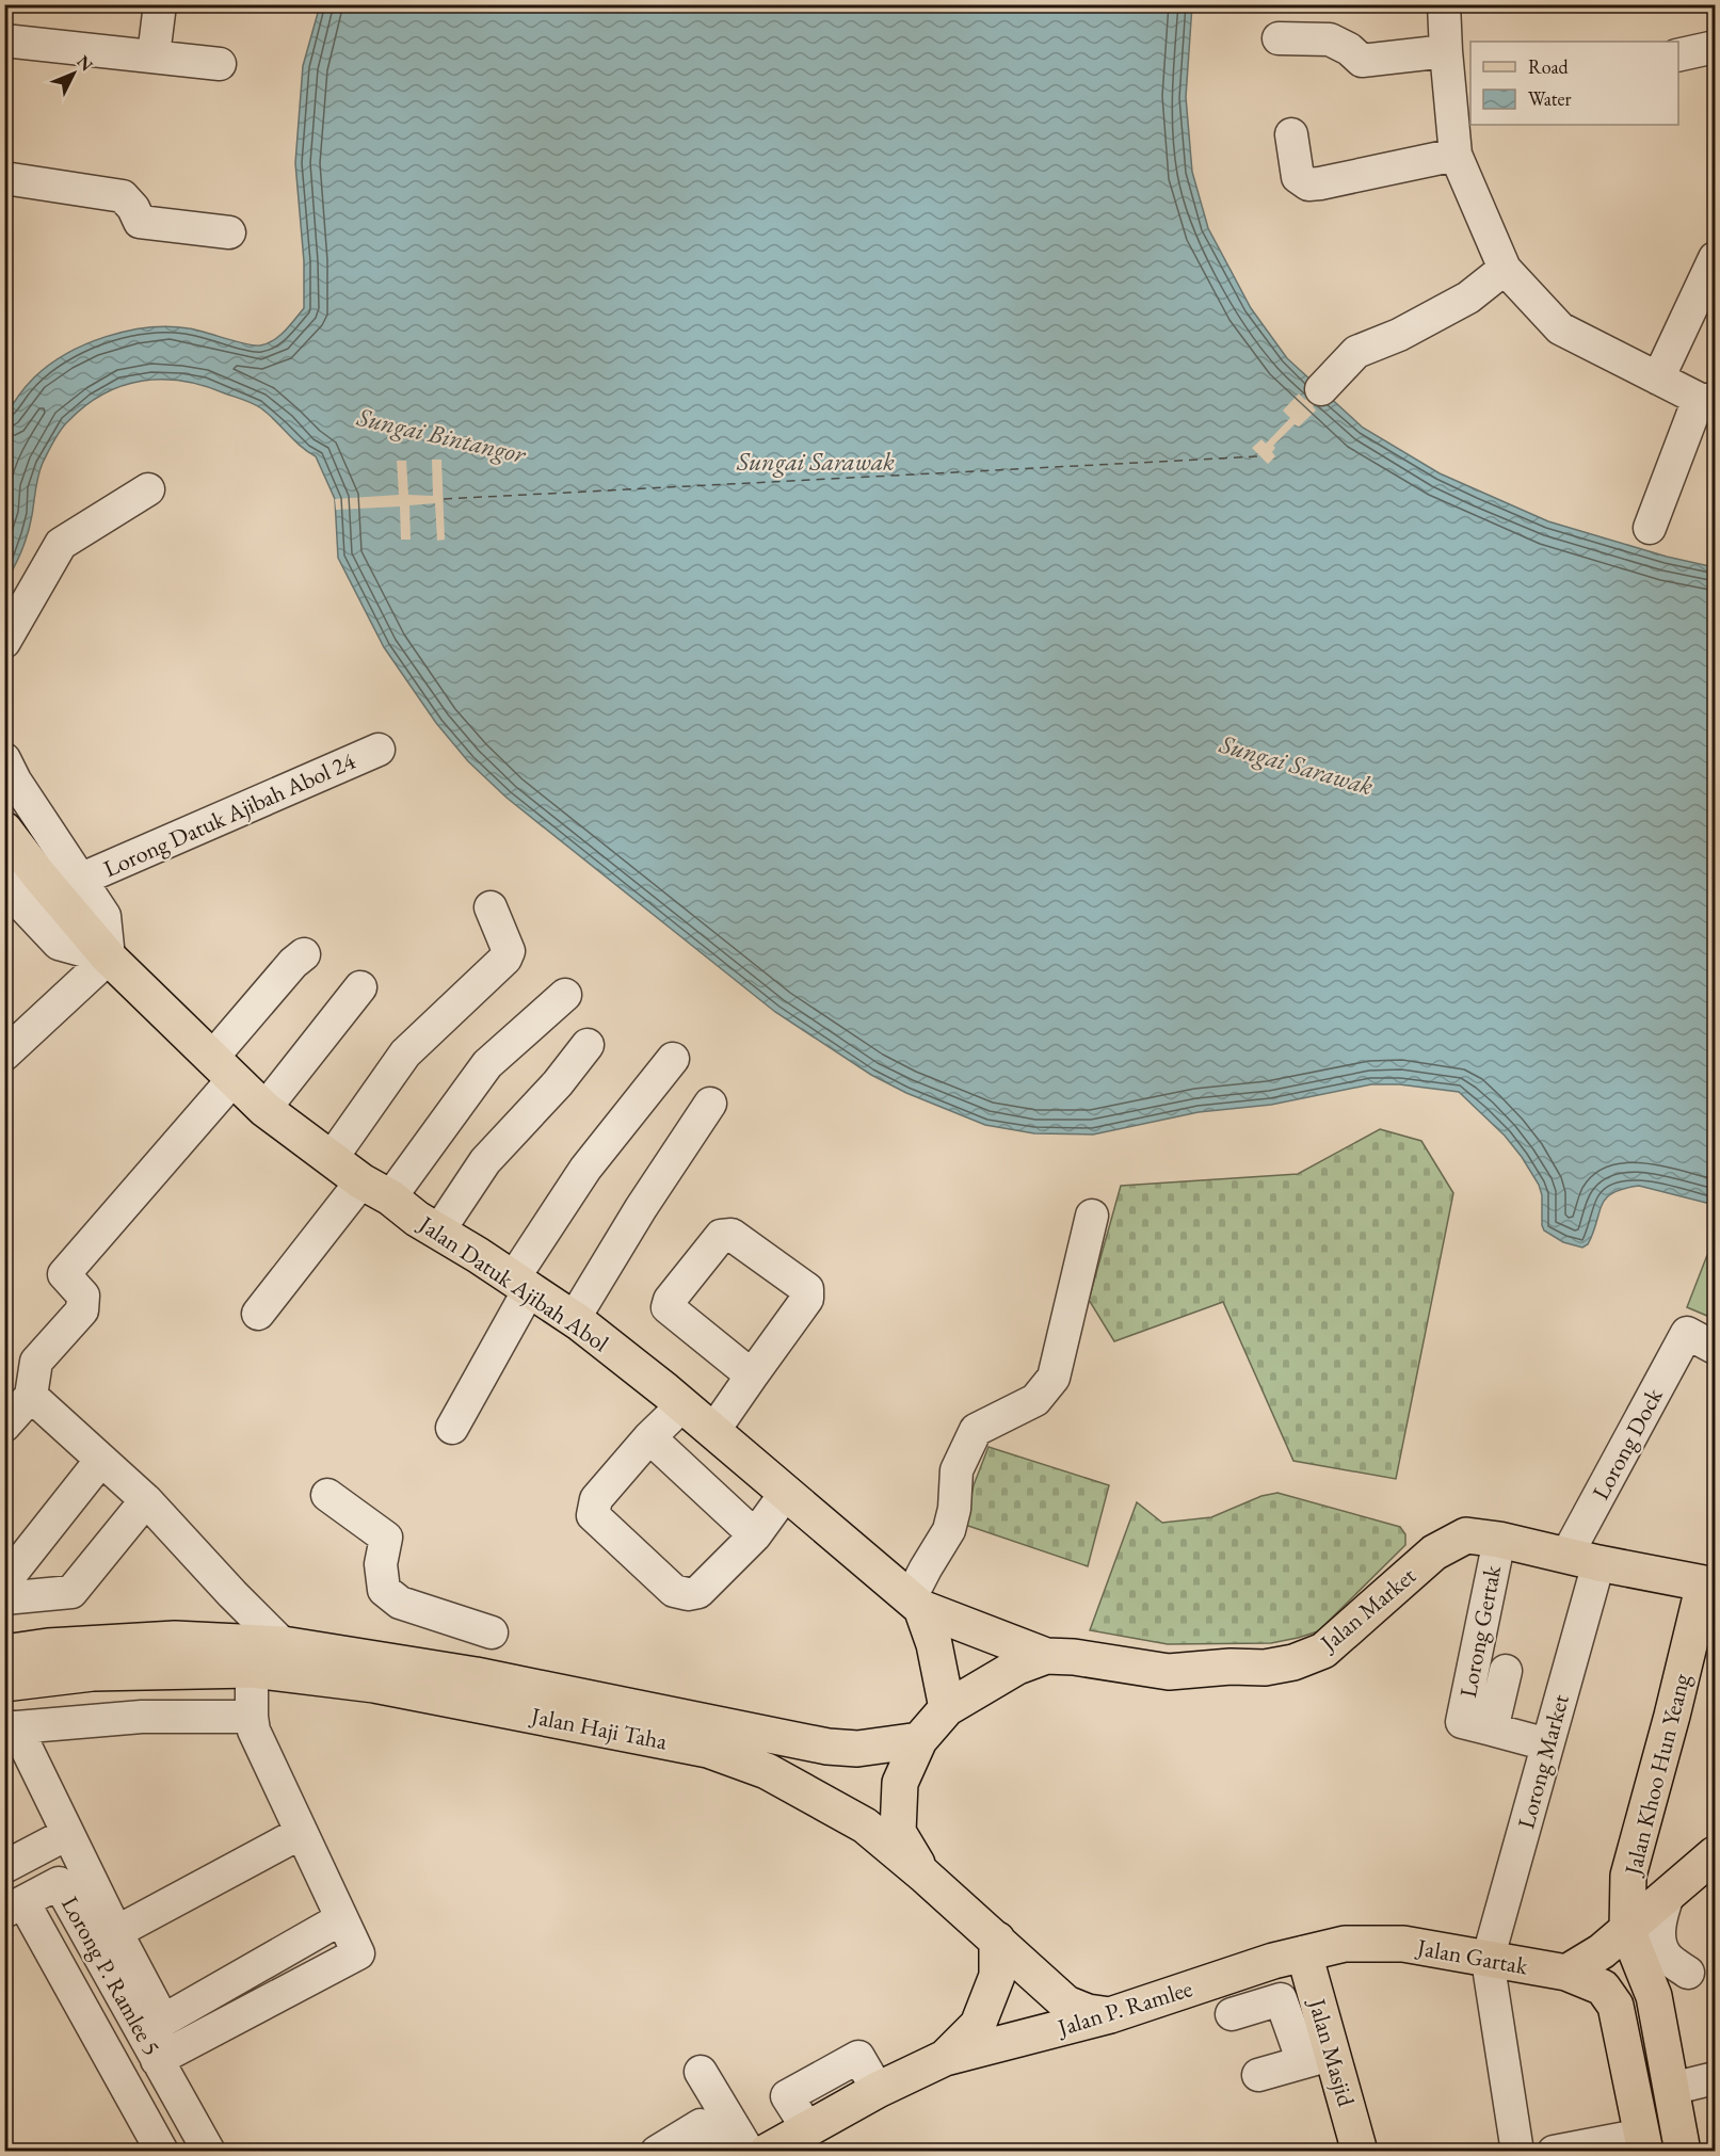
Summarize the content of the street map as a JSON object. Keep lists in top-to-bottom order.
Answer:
{
  "streets": {
    "main road": [
      "Jalan Datuk Ajibah Abol",
      "Jalan Market",
      "Jalan Haji Taha",
      "Jalan Khoo Hun Yeang",
      "Jalan Gartak",
      "Jalan P. Ramlee",
      "Jalan Masjid"
    ],
    "street": [
      "Lorong Datuk Ajibah Abol 24",
      "Lorong Dock",
      "Lorong Gertak",
      "Lorong Market",
      "Lorong P. Ramlee 5"
    ]
  },
  "crossings": [
    ["Jalan Datuk Ajibah Abol", "Jalan Market"],
    ["Lorong Dock", "Jalan Market"],
    ["Lorong Dock", "Lorong Market"],
    ["Jalan Market", "Lorong Gertak"],
    ["Jalan Market", "Lorong Market"],
    ["Jalan Market", "Jalan Khoo Hun Yeang"],
    ["Jalan Haji Taha", "Jalan P. Ramlee"],
    ["Lorong Market", "Jalan Gartak"],
    ["Jalan Gartak", "Jalan P. Ramlee"],
    ["Jalan Gartak", "Jalan Masjid"],
    ["Jalan P. Ramlee", "Jalan Masjid"]
  ],
  "water": ["Sungai Bintangor", "Sungai Sarawak"],
  "legend": ["Road", "Water"],
  "north": "top right"
}
